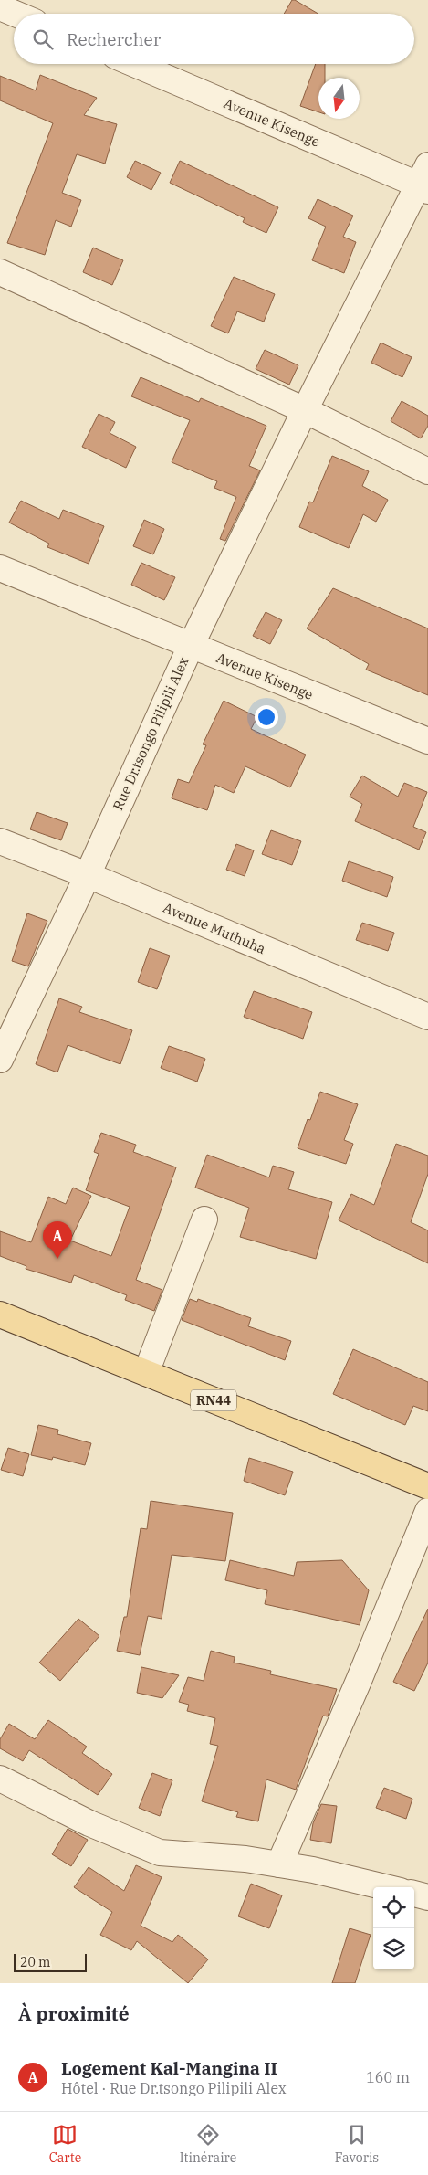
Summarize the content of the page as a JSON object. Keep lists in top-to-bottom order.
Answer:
{
  "streets": {
    "main road": ["RN44"],
    "street": ["Avenue Kisenge", "Rue Dr.tsongo Pilipili Alex", "Avenue Muthuha"]
  },
  "crossings": [
    ["Avenue Kisenge", "Rue Dr.tsongo Pilipili Alex"],
    ["Rue Dr.tsongo Pilipili Alex", "Avenue Muthuha"]
  ],
  "scale_bar": "20 m",
  "north": "bottom",
  "page": {
    "search": "Rechercher",
    "pins": "A",
    "scale": "20 m",
    "heading": "À proximité",
    "list": [
      {
        "mark": "A",
        "name": "Logement Kal-Mangina II",
        "note": "Hôtel · Rue Dr.tsongo Pilipili Alex",
        "value": "160 m"
      }
    ],
    "nav": ["Carte", "Itinéraire", "Favoris"]
  }
}
